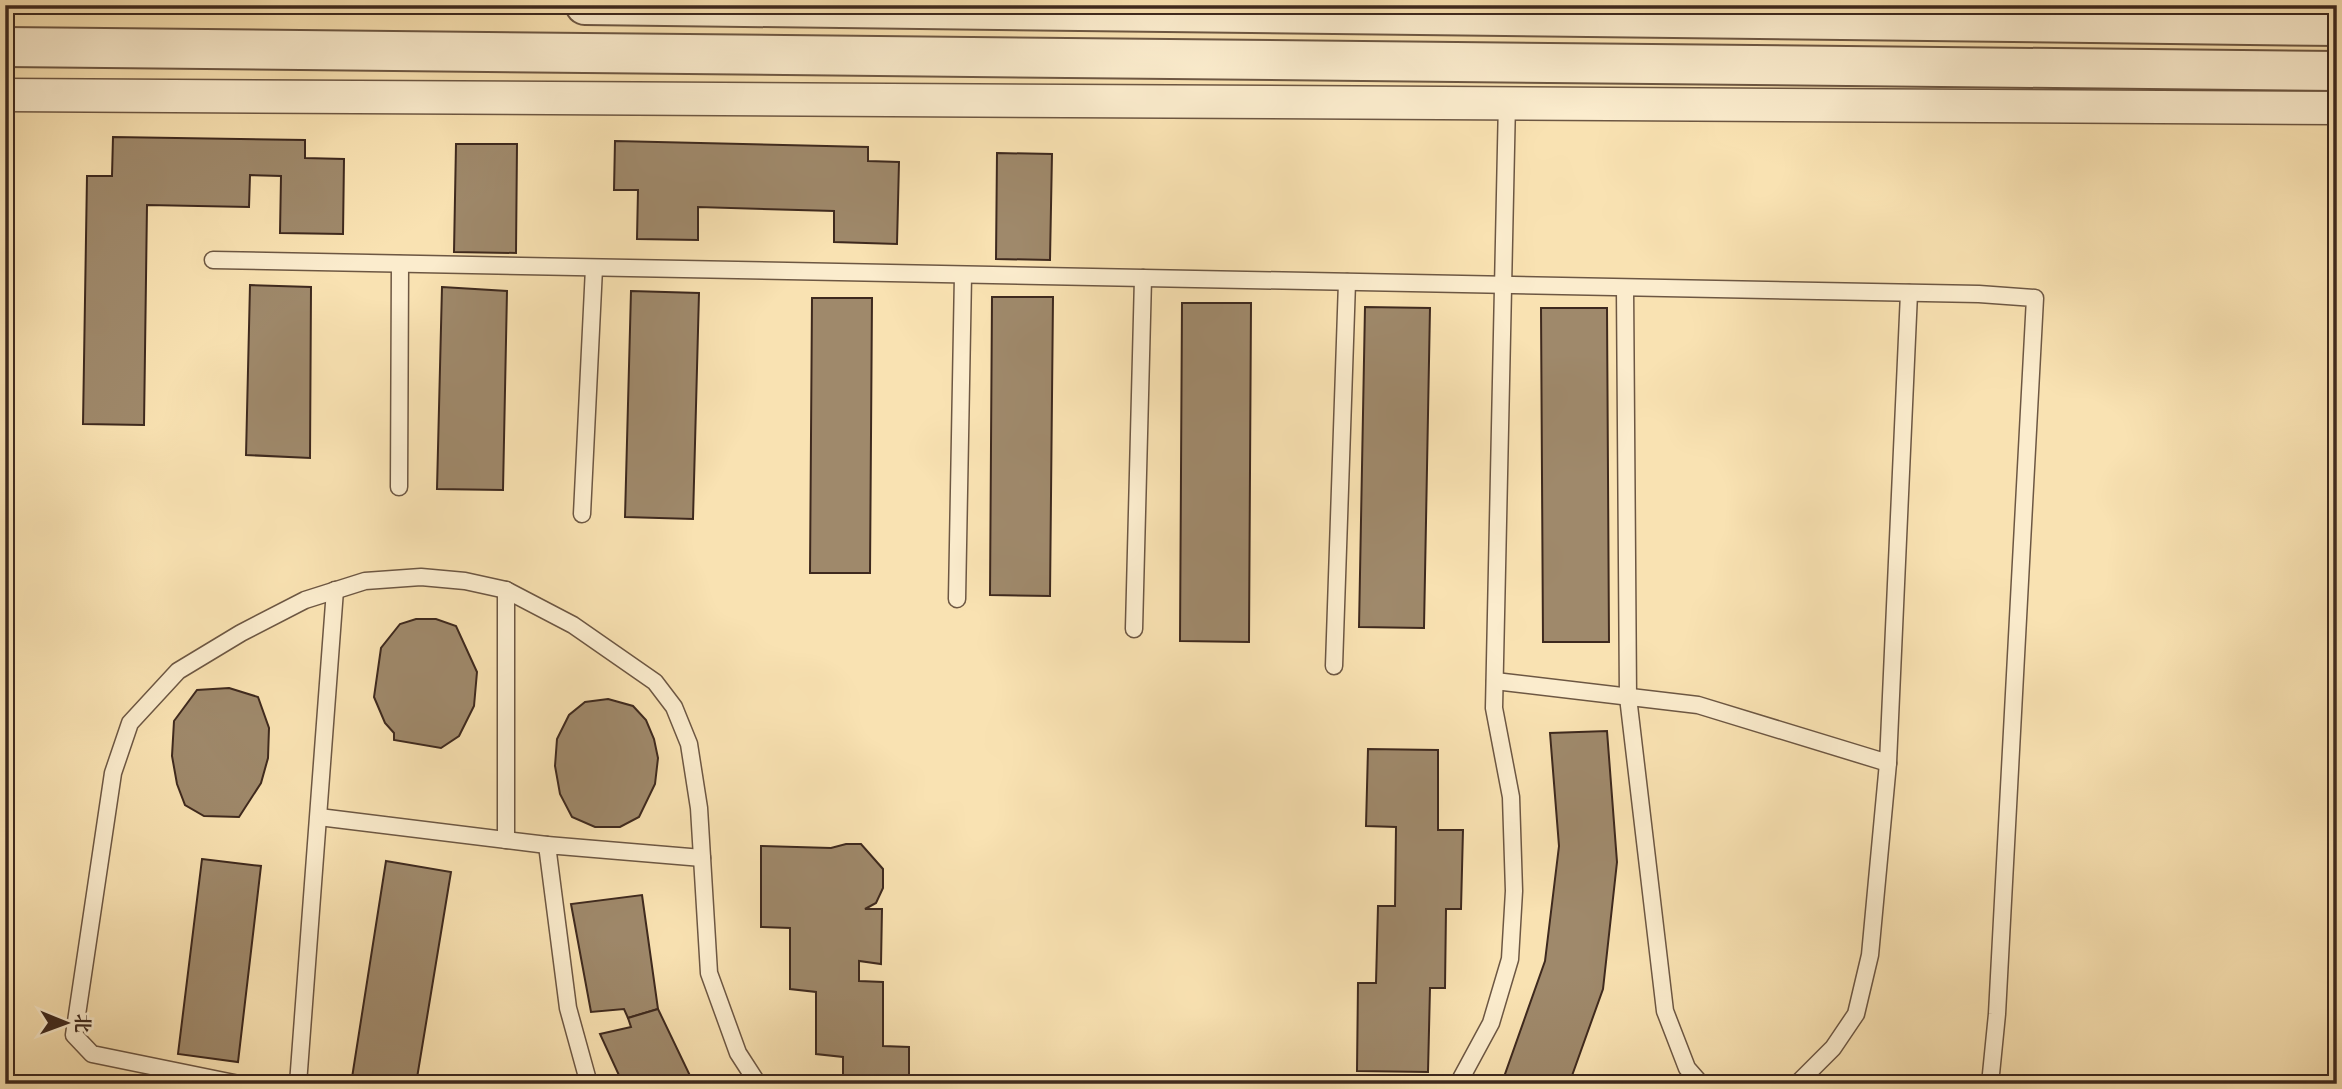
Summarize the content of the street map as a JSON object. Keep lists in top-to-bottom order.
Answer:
{
  "north": "right"
}
